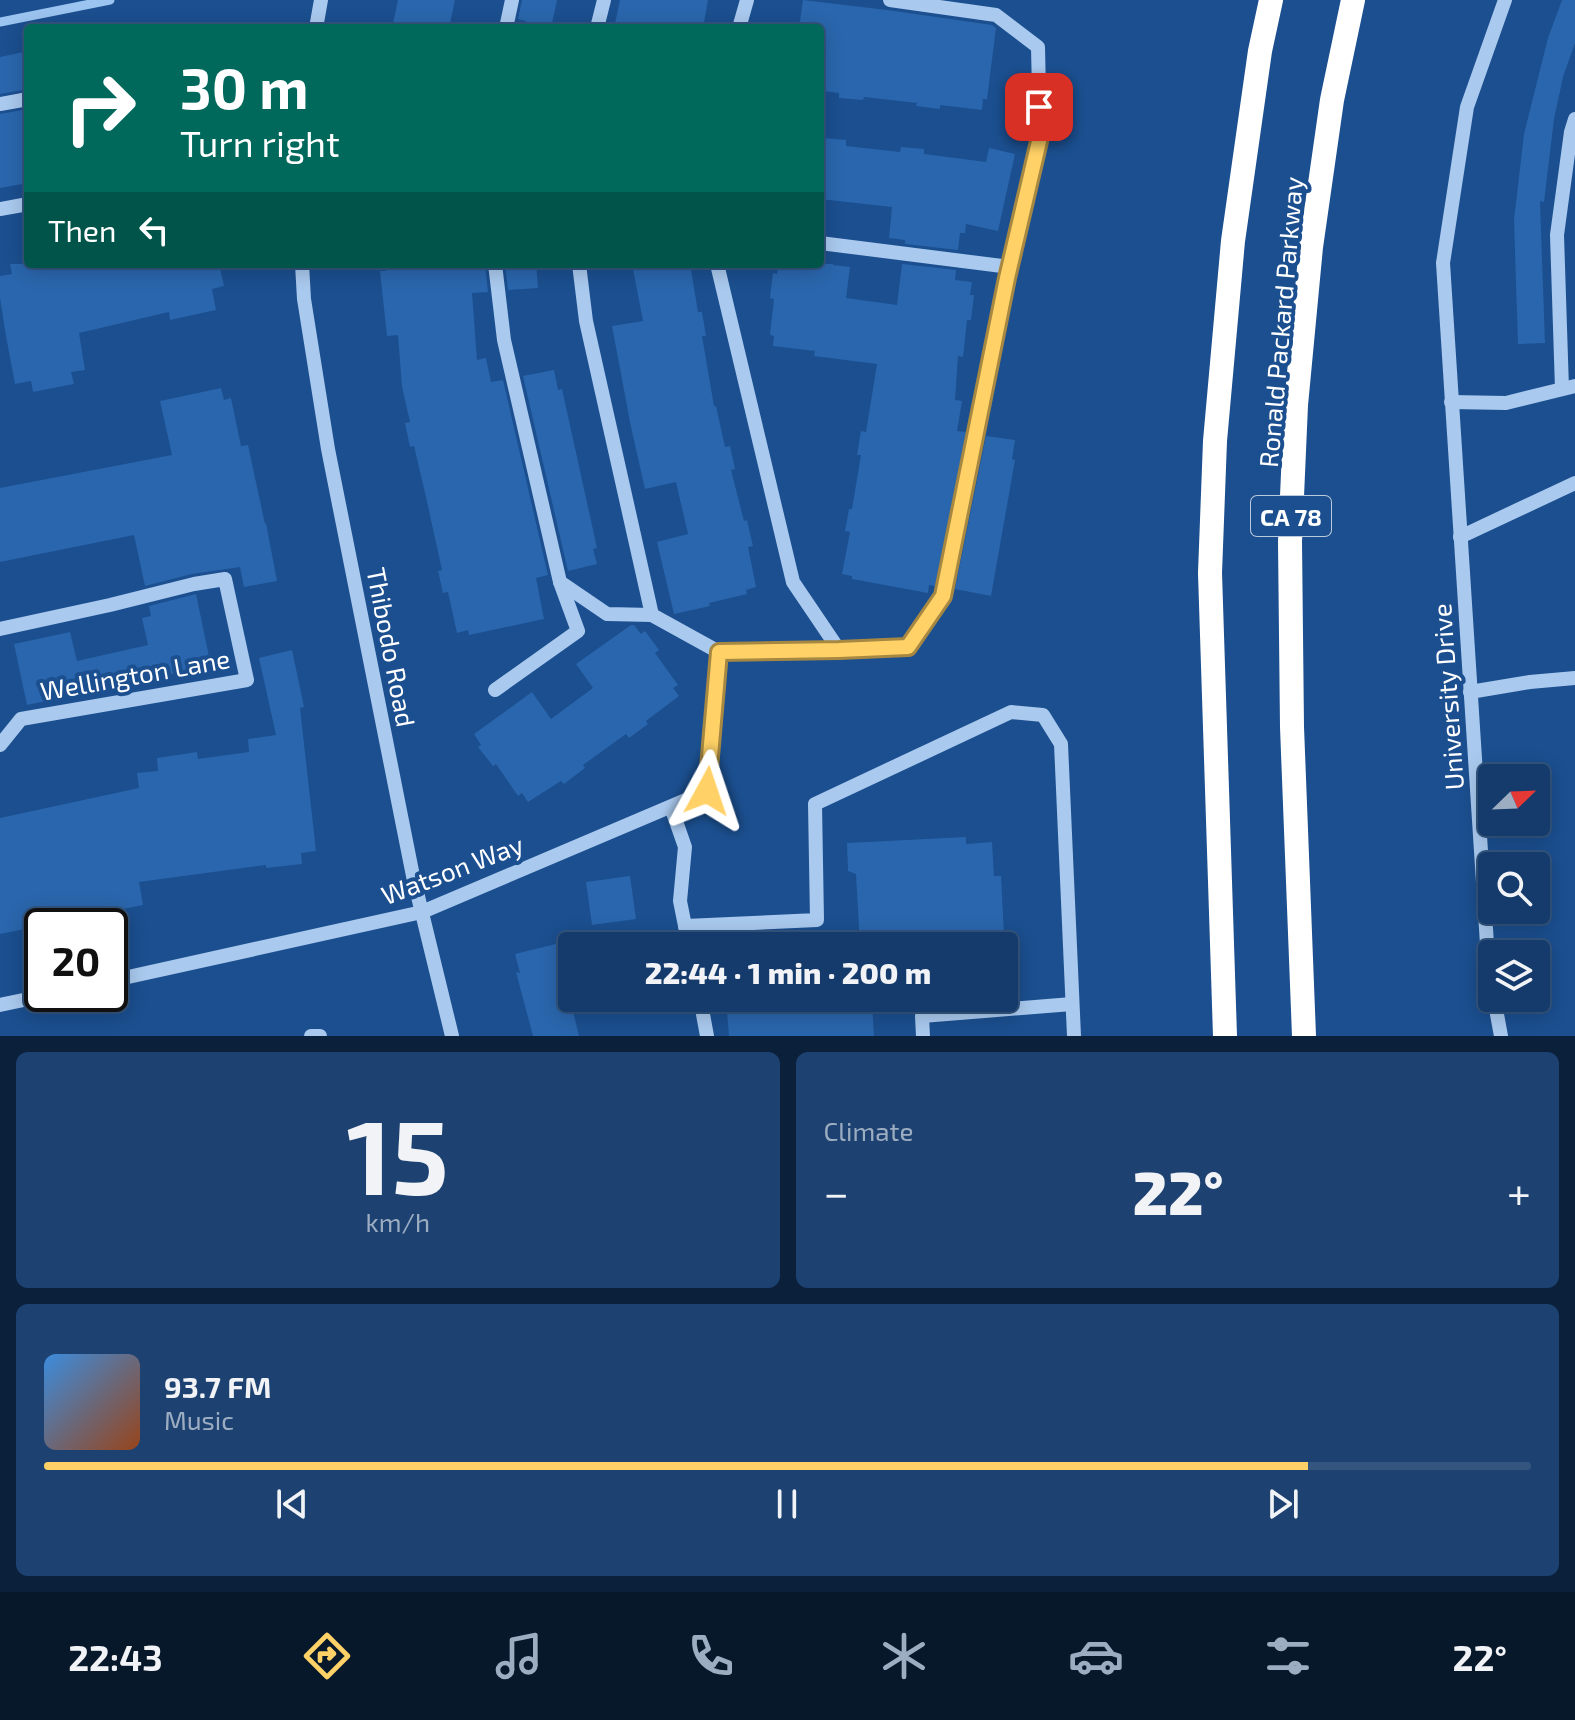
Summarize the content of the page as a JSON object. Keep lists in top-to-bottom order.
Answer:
{
  "streets": {
    "highway": ["Ronald Packard Parkway", "CA 78"],
    "street": [
      "Thibodo Road",
      "Wellington Lane",
      "University Drive",
      "Watson Way"
    ]
  },
  "crossings": [
    ["Thibodo Road", "Watson Way"]
  ],
  "north": "top right",
  "page": {
    "turn": ["30 m", "Turn right"],
    "then": "Then",
    "limit": "20",
    "trip": "22:44 · 1 min · 200 m",
    "tile": [
      ["15", "km/h"],
      "Climate"
    ],
    "heat": ["−", "22°", "+"],
    "song": ["93.7 FM", "Music"],
    "tabs": ["22:43", "22°"]
  }
}
